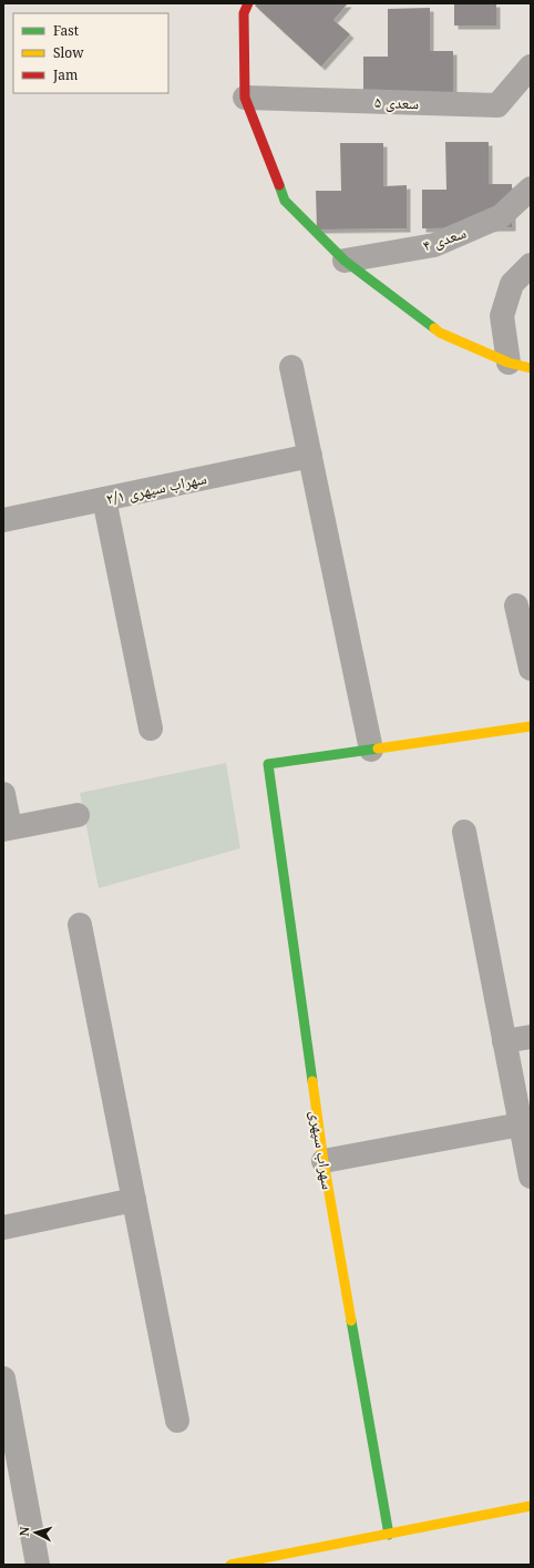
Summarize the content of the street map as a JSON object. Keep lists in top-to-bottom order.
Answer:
{
  "streets": {
    "street": [
      "سعدی ۵",
      "سعدی ۴",
      "سهراب سپهری ۲/۱",
      "سهراب سپهری"
    ]
  },
  "legend": ["Fast", "Slow", "Jam"],
  "north": "left"
}
